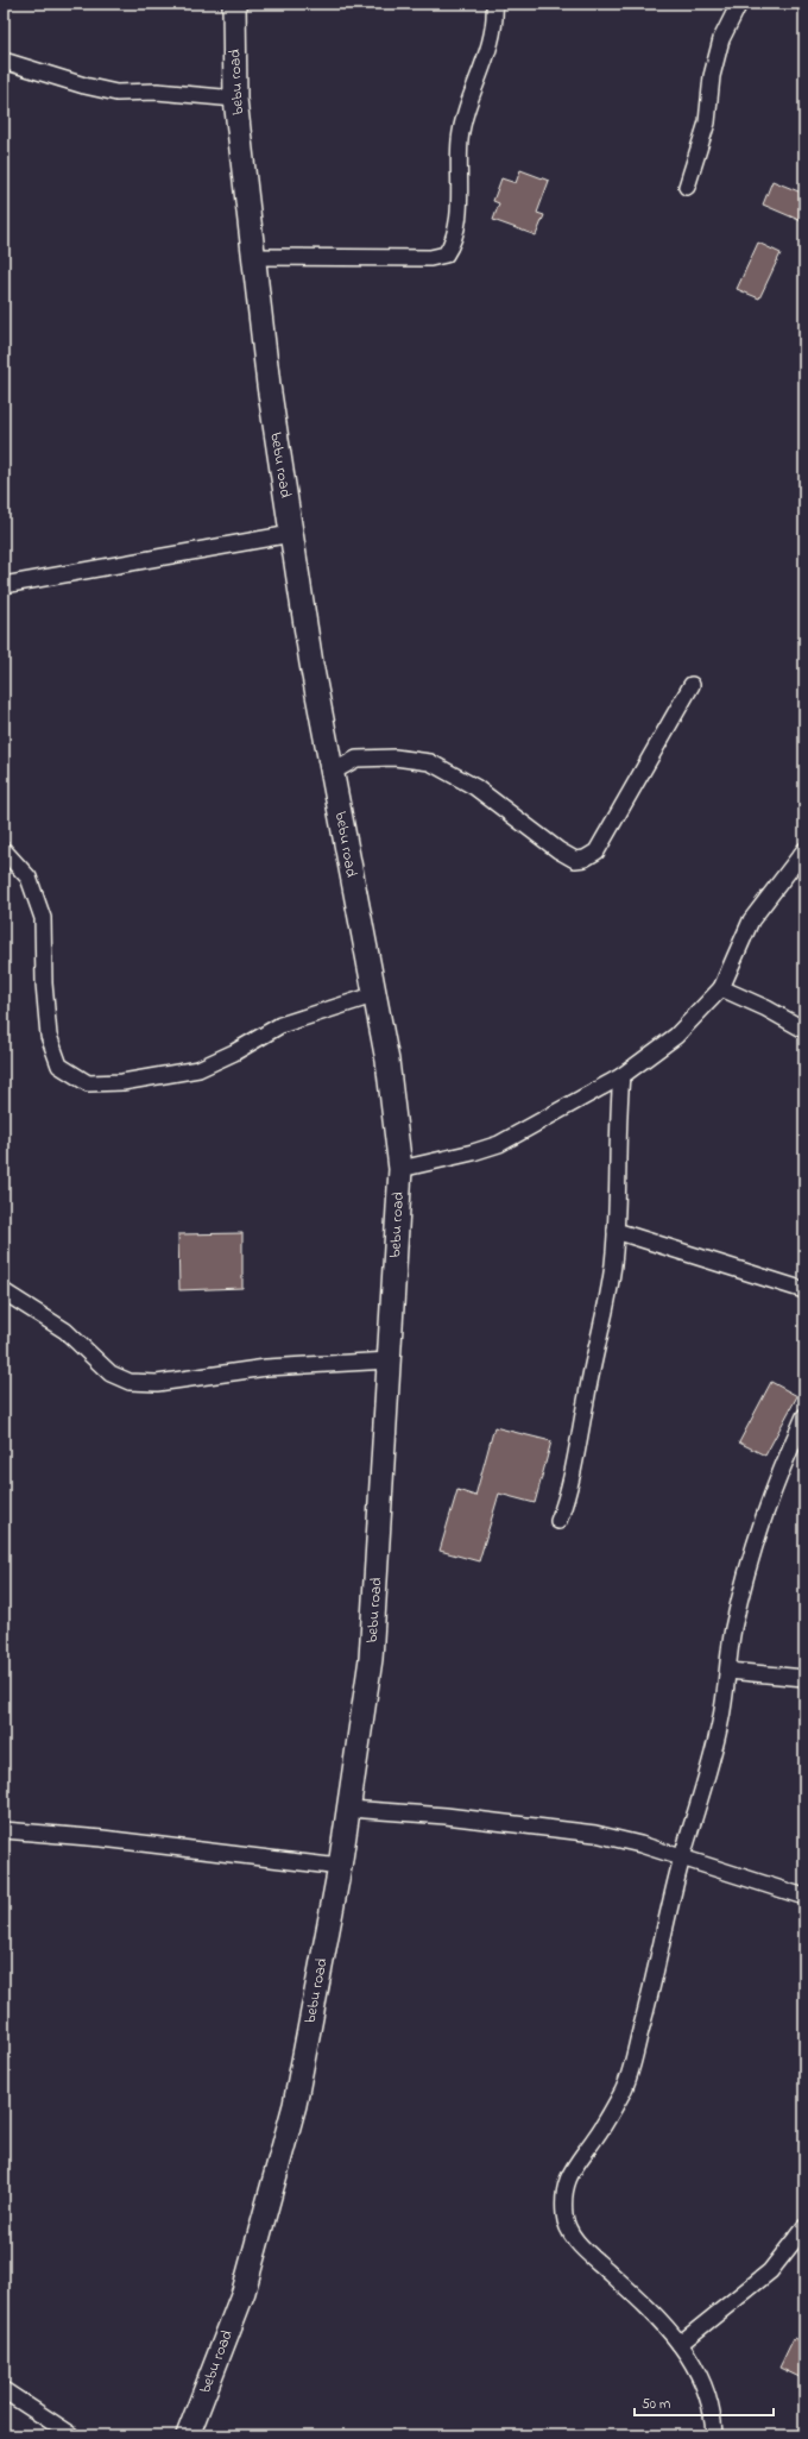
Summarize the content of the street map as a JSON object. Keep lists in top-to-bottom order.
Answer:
{
  "streets": {
    "street": ["bebu road"]
  },
  "scale_bar": "50 m"
}
